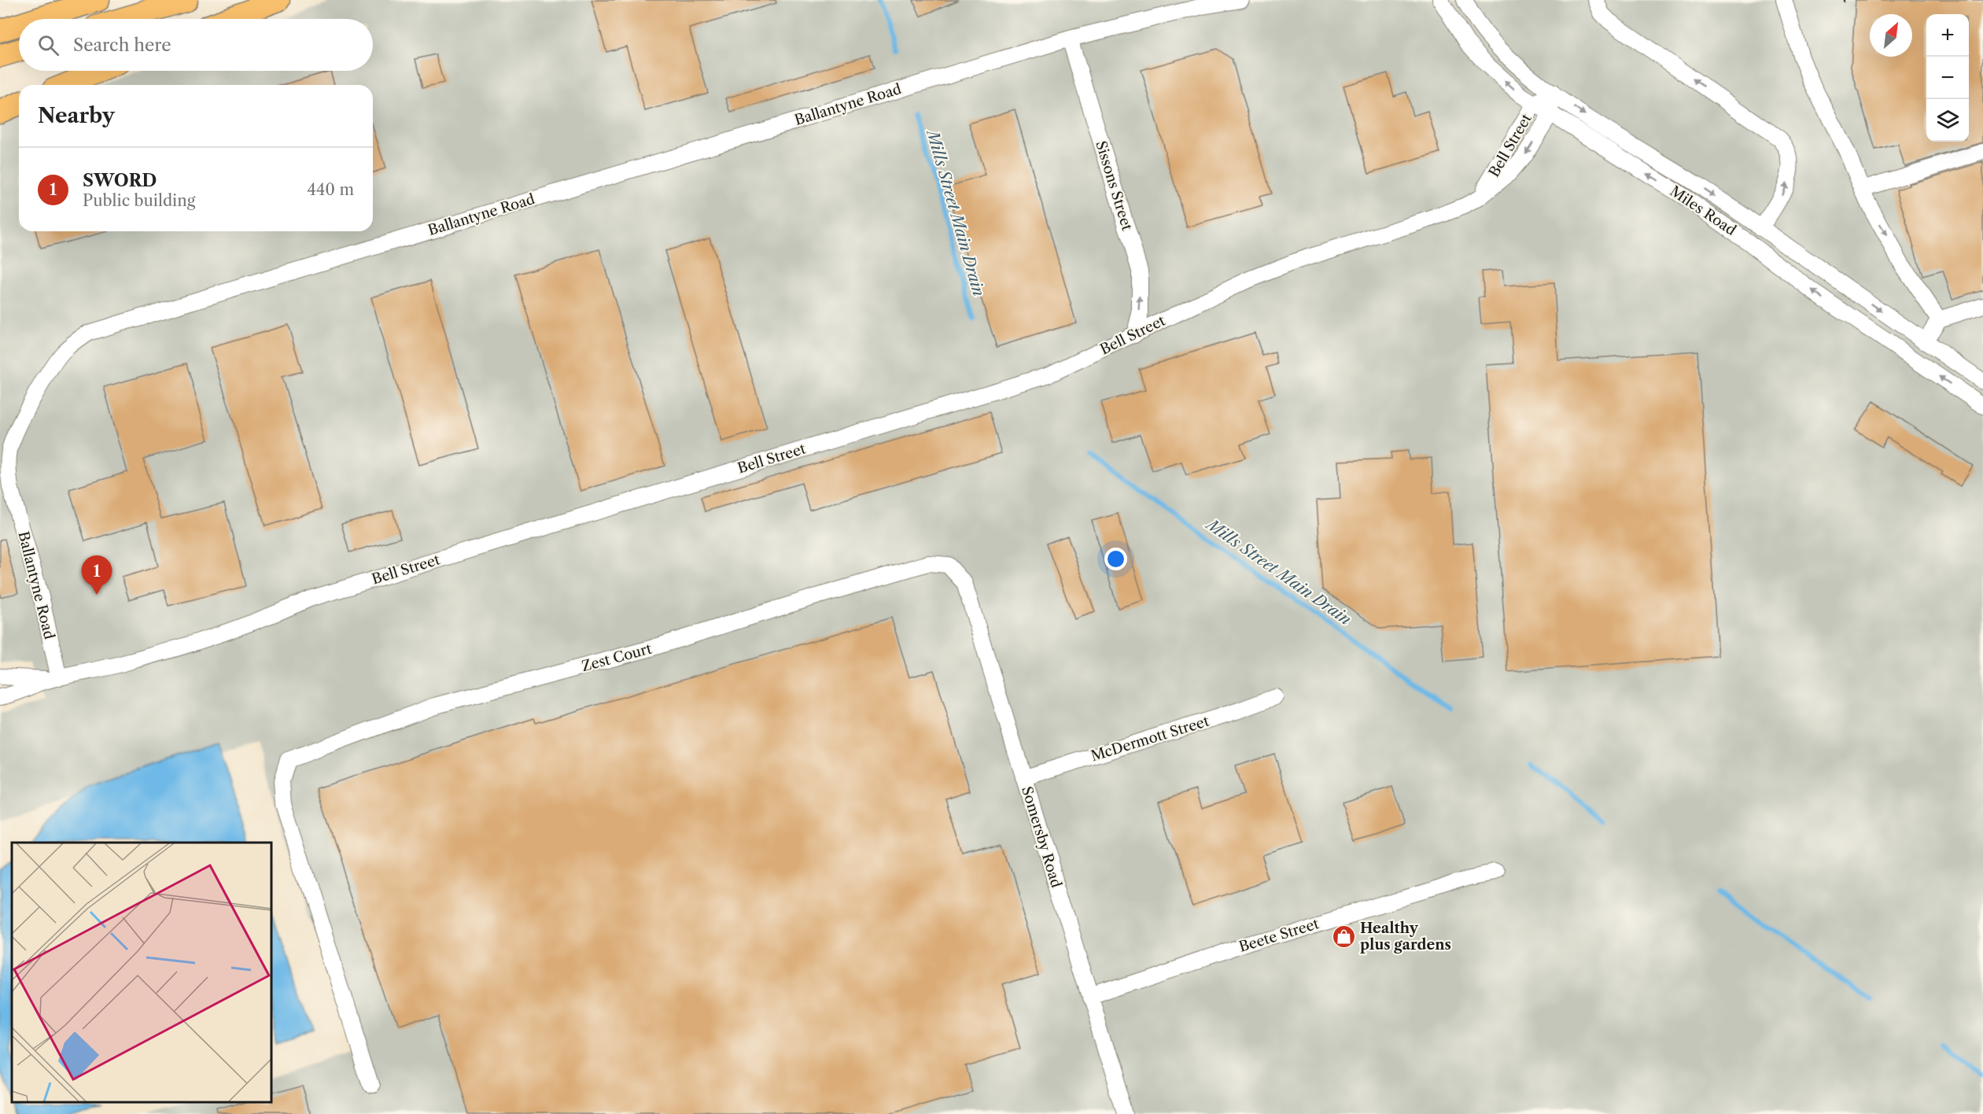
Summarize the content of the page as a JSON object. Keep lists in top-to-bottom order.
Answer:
{
  "streets": {
    "street": [
      "Ballantyne Road",
      "Bell Street",
      "Sissons Street",
      "Miles Road",
      "Zest Court",
      "McDermott Street",
      "Somersby Road",
      "Beete Street"
    ]
  },
  "crossings": [
    ["Ballantyne Road", "Bell Street"],
    ["Ballantyne Road", "Sissons Street"],
    ["Bell Street", "Sissons Street"],
    ["Bell Street", "Miles Road"],
    ["Zest Court", "Somersby Road"],
    ["McDermott Street", "Somersby Road"],
    ["Somersby Road", "Beete Street"]
  ],
  "one_way": ["Sissons Street"],
  "water": ["Mills Street Main Drain"],
  "places": {
    "shop": ["Healthy plus gardens"]
  },
  "north": "top right",
  "page": {
    "map_buttons": ["+", "−"],
    "search": "Search here",
    "heading": "Nearby",
    "list": [
      {
        "mark": "1",
        "name": "SWORD",
        "note": "Public building",
        "value": "440 m"
      }
    ],
    "pins": "1"
  }
}
